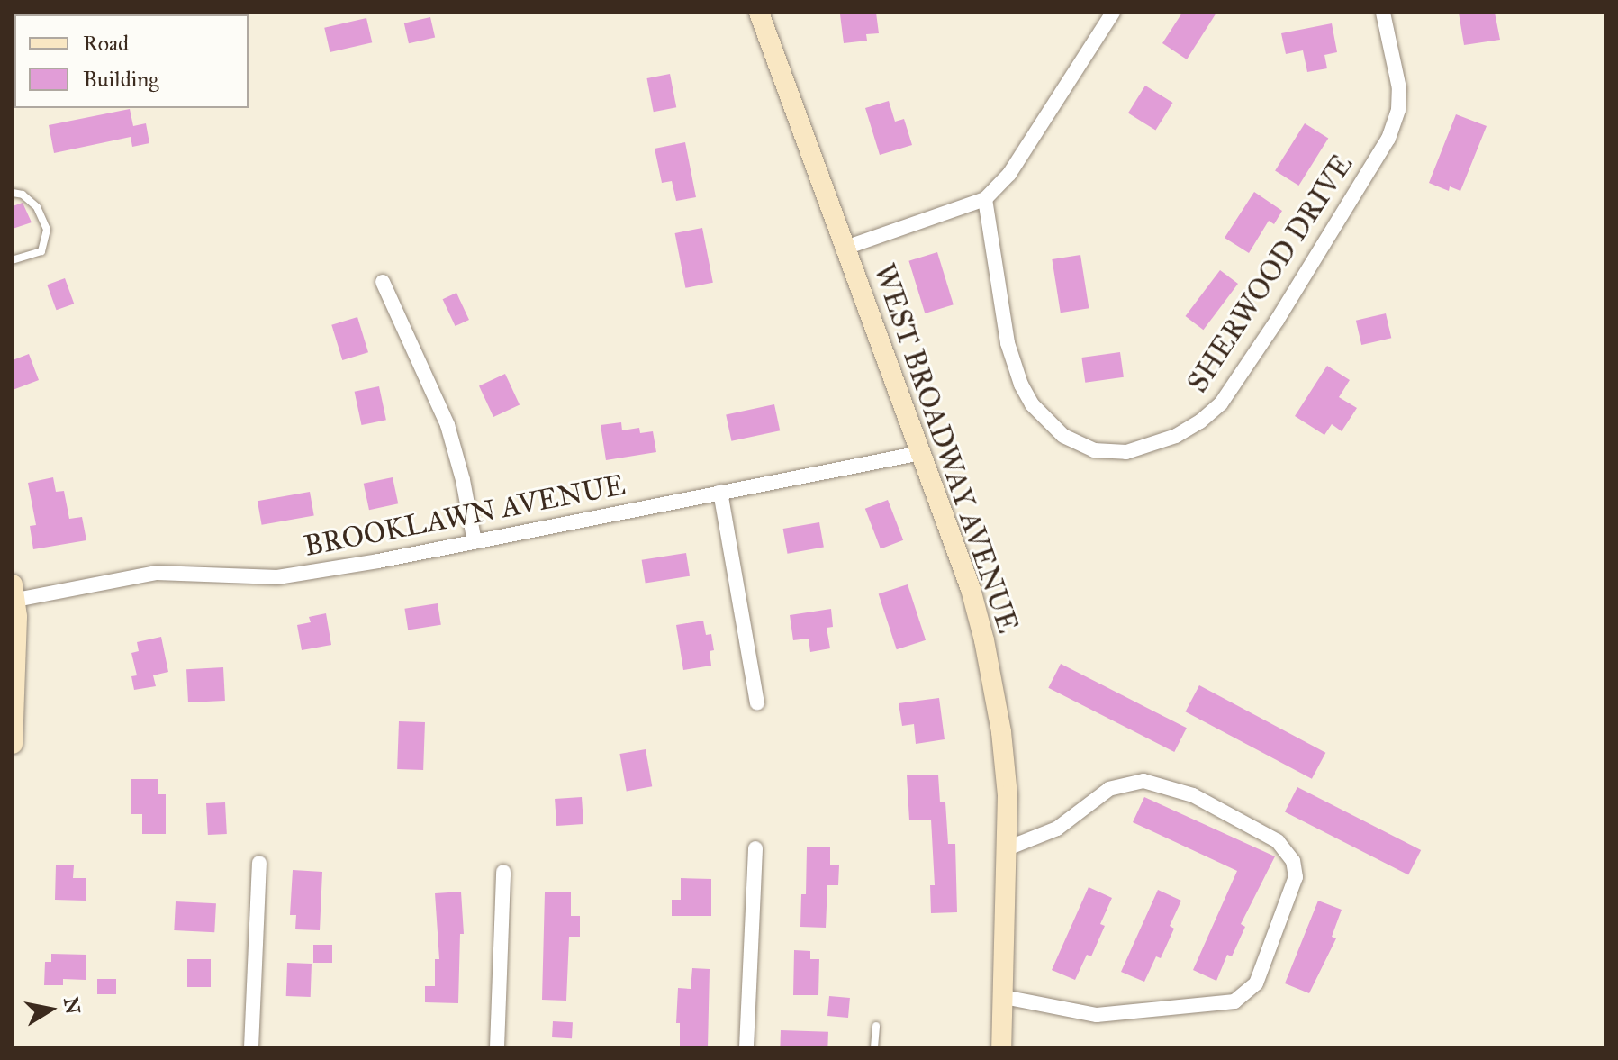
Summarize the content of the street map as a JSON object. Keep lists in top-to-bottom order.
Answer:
{
  "streets": {
    "main road": ["WEST BROADWAY AVENUE"],
    "street": ["SHERWOOD DRIVE", "BROOKLAWN AVENUE"]
  },
  "crossings": [
    ["WEST BROADWAY AVENUE", "BROOKLAWN AVENUE"]
  ],
  "legend": ["Road", "Building"],
  "north": "right"
}
